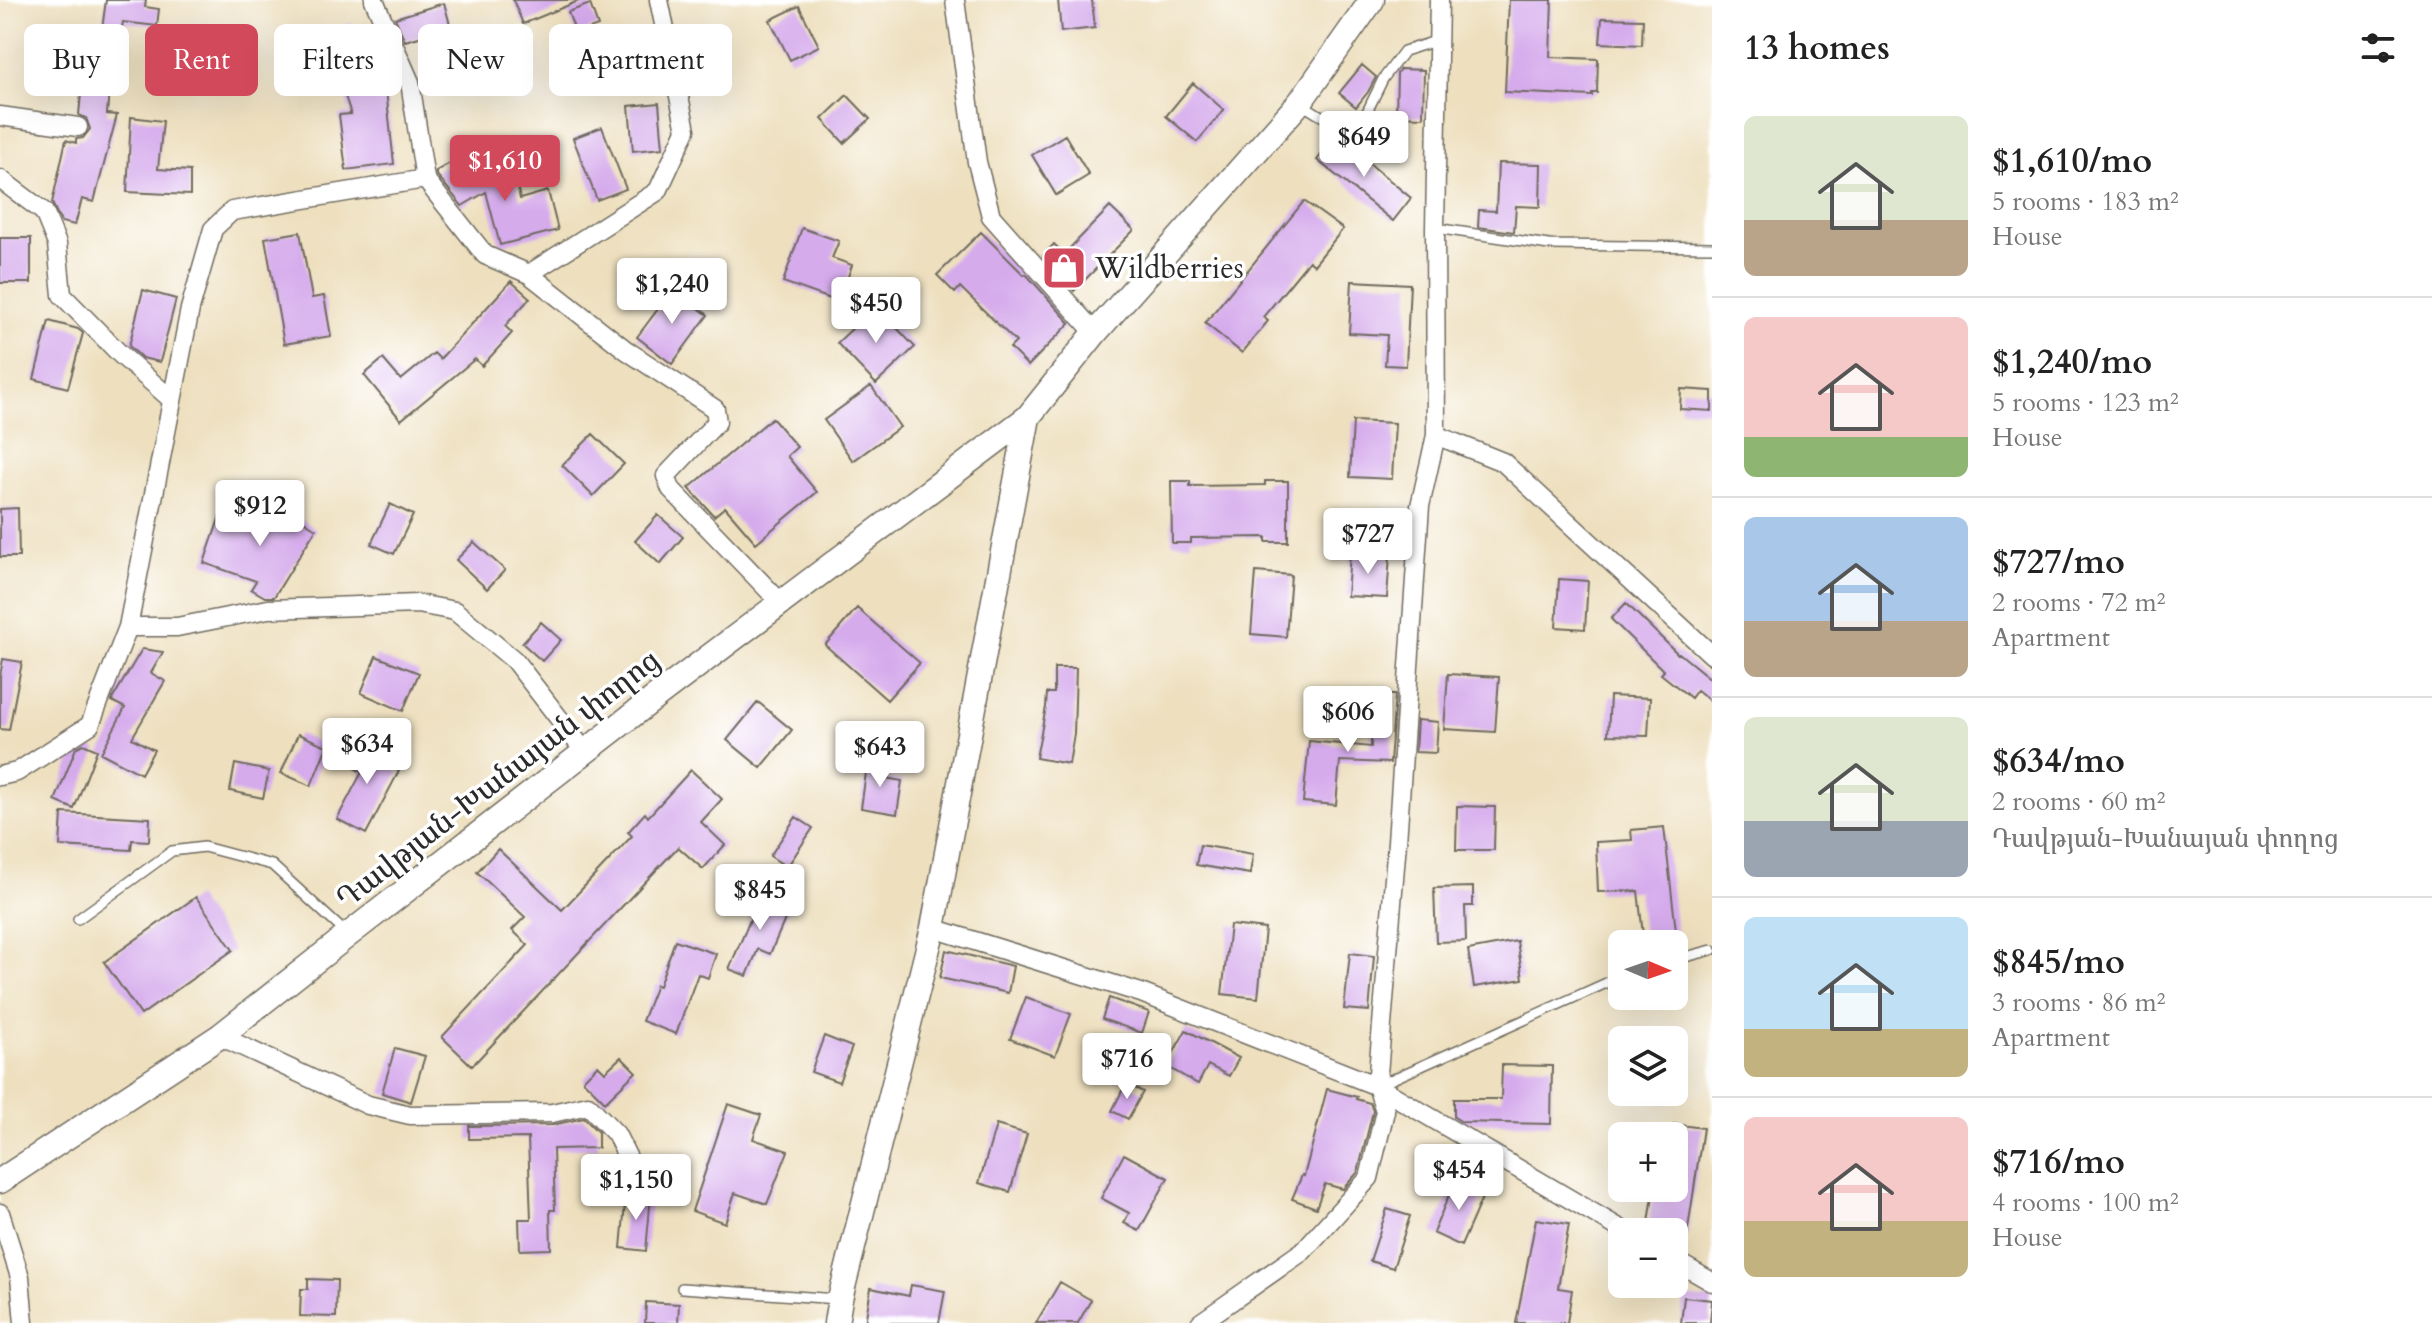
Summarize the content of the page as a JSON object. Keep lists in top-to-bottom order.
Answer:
{
  "streets": {
    "main road": ["Դավթյան-Խանայան փողոց"]
  },
  "places": {
    "shop": ["Wildberries"]
  },
  "north": "right",
  "page": {
    "heading": "13 homes",
    "chip": [
      "Buy",
      "Rent",
      "Filters",
      "New",
      "Apartment"
    ],
    "list": [
      {
        "name": "$1,610/mo",
        "note": "5 rooms · 183 m² · House"
      },
      {
        "name": "$1,240/mo",
        "note": "5 rooms · 123 m² · House"
      },
      {
        "name": "$727/mo",
        "note": "2 rooms · 72 m² · Apartment"
      },
      {
        "name": "$634/mo",
        "note": "2 rooms · 60 m² · Դավթյան-Խանայան փողոց"
      },
      {
        "name": "$845/mo",
        "note": "3 rooms · 86 m² · Apartment"
      },
      {
        "name": "$716/mo",
        "note": "4 rooms · 100 m² · House"
      }
    ],
    "price": [
      "$649",
      "$1,610",
      "$1,240",
      "$450",
      "$912",
      "$727",
      "$606",
      "$634",
      "$643",
      "$845",
      "$716",
      "$454",
      "$1,150"
    ],
    "map_buttons": ["+", "−"]
  }
}
